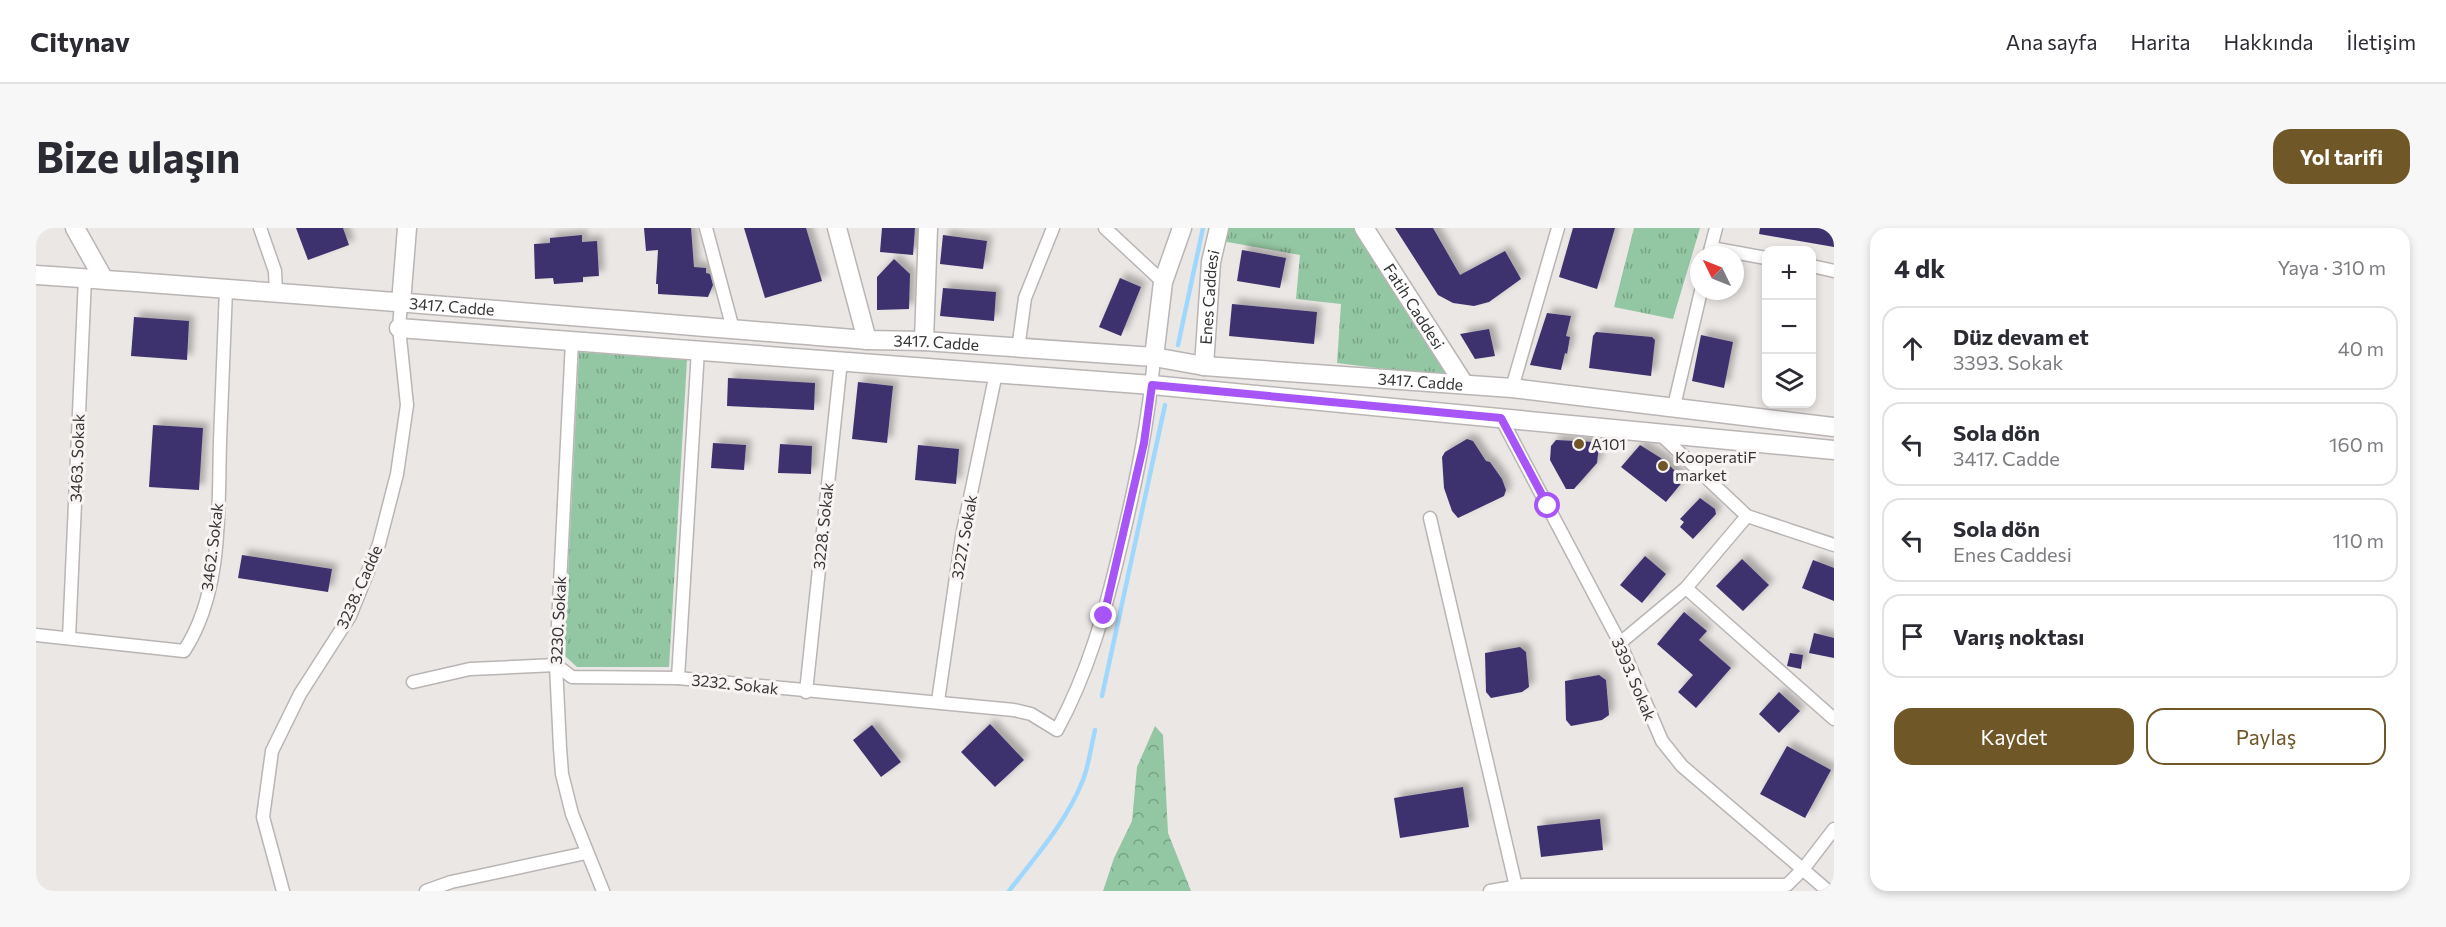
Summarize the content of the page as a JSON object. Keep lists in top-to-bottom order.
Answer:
{
  "streets": {
    "street": [
      "Enes Caddesi",
      "Fatih Caddesi",
      "3417. Cadde",
      "3463. Sokak",
      "3228. Sokak",
      "3227. Sokak",
      "3462. Sokak",
      "3238. Cadde",
      "3230. Sokak",
      "3393. Sokak",
      "3232. Sokak"
    ]
  },
  "crossings": [
    ["Enes Caddesi", "3417. Cadde"],
    ["Fatih Caddesi", "3417. Cadde"],
    ["3417. Cadde", "3463. Sokak"],
    ["3417. Cadde", "3228. Sokak"],
    ["3417. Cadde", "3227. Sokak"],
    ["3417. Cadde", "3462. Sokak"],
    ["3417. Cadde", "3238. Cadde"],
    ["3417. Cadde", "3230. Sokak"],
    ["3417. Cadde", "3393. Sokak"],
    ["3417. Cadde", "3232. Sokak"],
    ["3463. Sokak", "3462. Sokak"],
    ["3228. Sokak", "3232. Sokak"],
    ["3227. Sokak", "3232. Sokak"],
    ["3230. Sokak", "3232. Sokak"]
  ],
  "places": ["A101", "KooperatiF market"],
  "north": "top left",
  "page": {
    "header": "Citynav",
    "nav": [
      "Ana sayfa",
      "Harita",
      "Hakkında",
      "İletişim"
    ],
    "buttons": [
      "Yol tarifi",
      ["Kaydet", "Paylaş"]
    ],
    "title": "Bize ulaşın",
    "heading": ["4 dk", "Yaya · 310 m"],
    "map_buttons": ["+", "−"],
    "list": [
      ["Düz devam et", "3393. Sokak", "40 m"],
      ["Sola dön", "3417. Cadde", "160 m"],
      ["Sola dön", "Enes Caddesi", "110 m"],
      "Varış noktası"
    ]
  }
}
